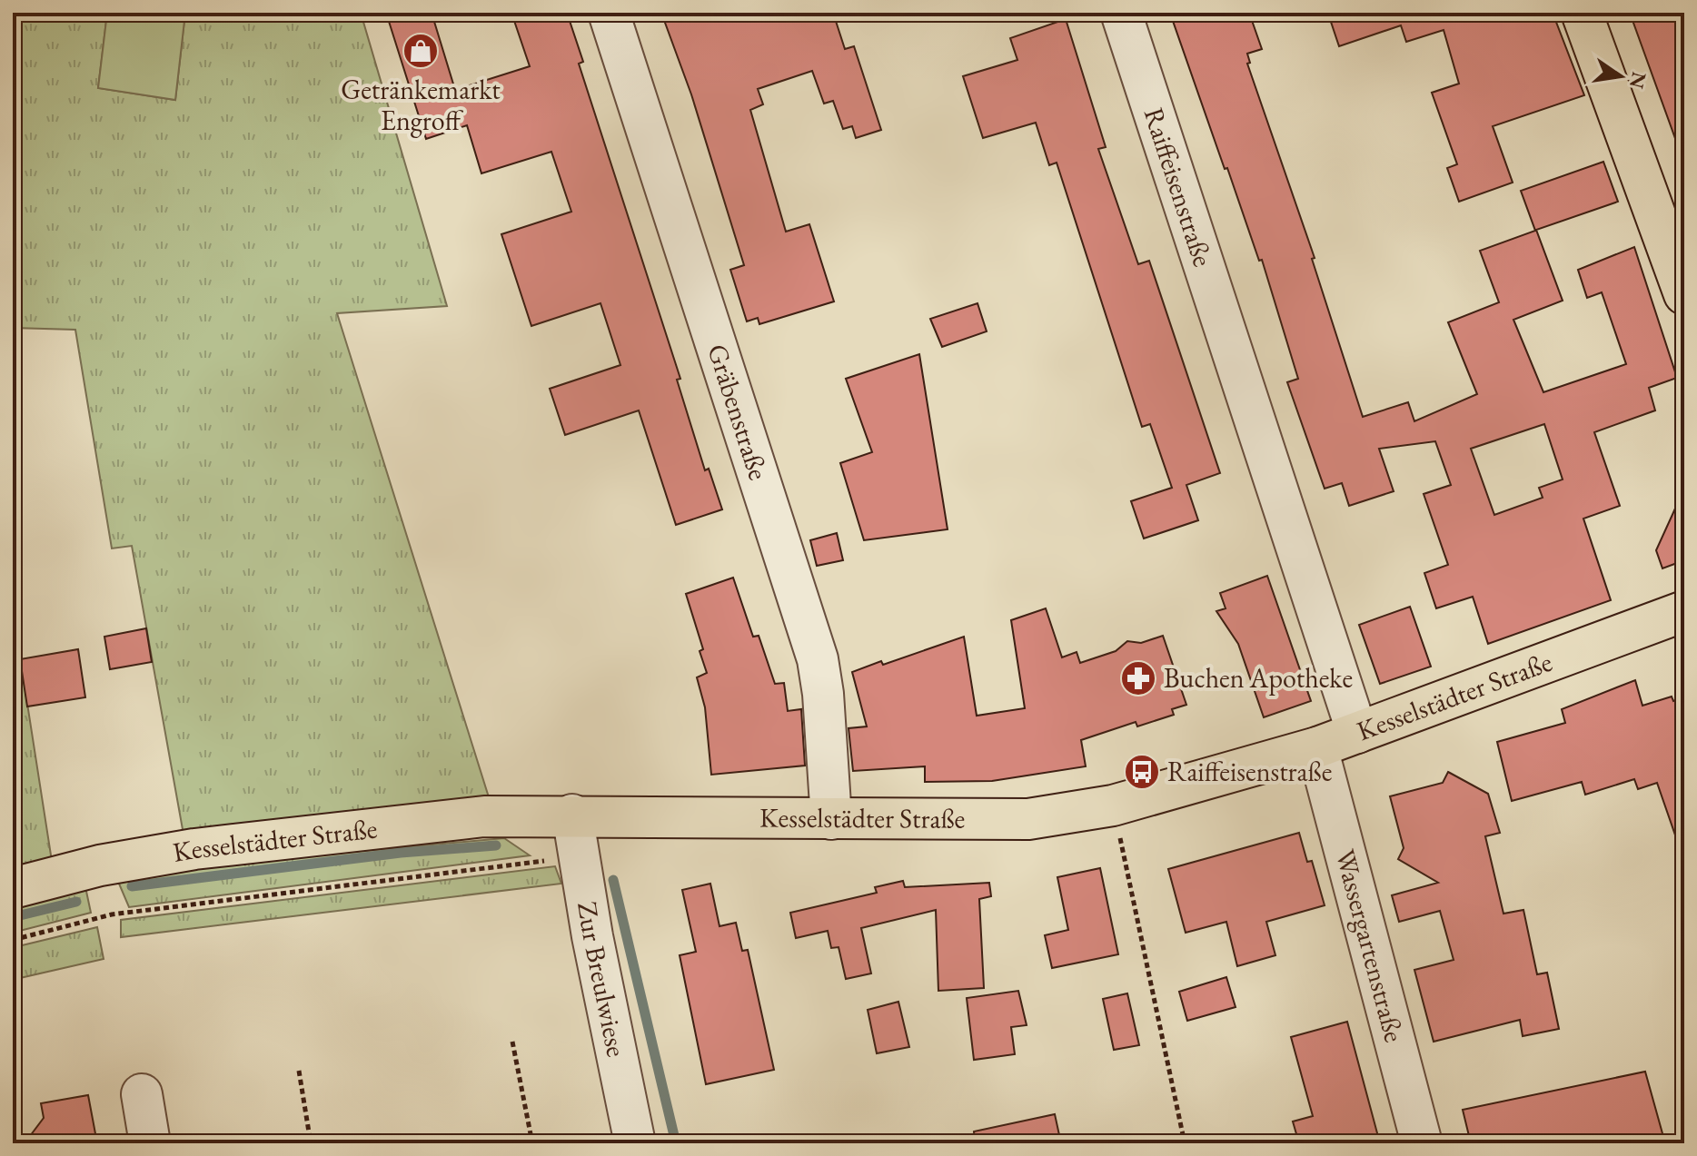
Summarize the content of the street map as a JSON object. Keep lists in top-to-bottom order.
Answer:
{
  "streets": {
    "main road": ["Kesselstädter Straße"],
    "street": [
      "Raiffeisenstraße",
      "Gräbenstraße",
      "Wassergartenstraße",
      "Zur Breulwiese"
    ]
  },
  "crossings": [
    ["Raiffeisenstraße", "Kesselstädter Straße"],
    ["Gräbenstraße", "Kesselstädter Straße"],
    ["Kesselstädter Straße", "Wassergartenstraße"],
    ["Kesselstädter Straße", "Zur Breulwiese"]
  ],
  "places": {
    "shop": ["Getränkemarkt Engroff"],
    "pharmacy": ["Buchen Apotheke"],
    "bus stop": ["Raiffeisenstraße"]
  },
  "north": "right"
}
